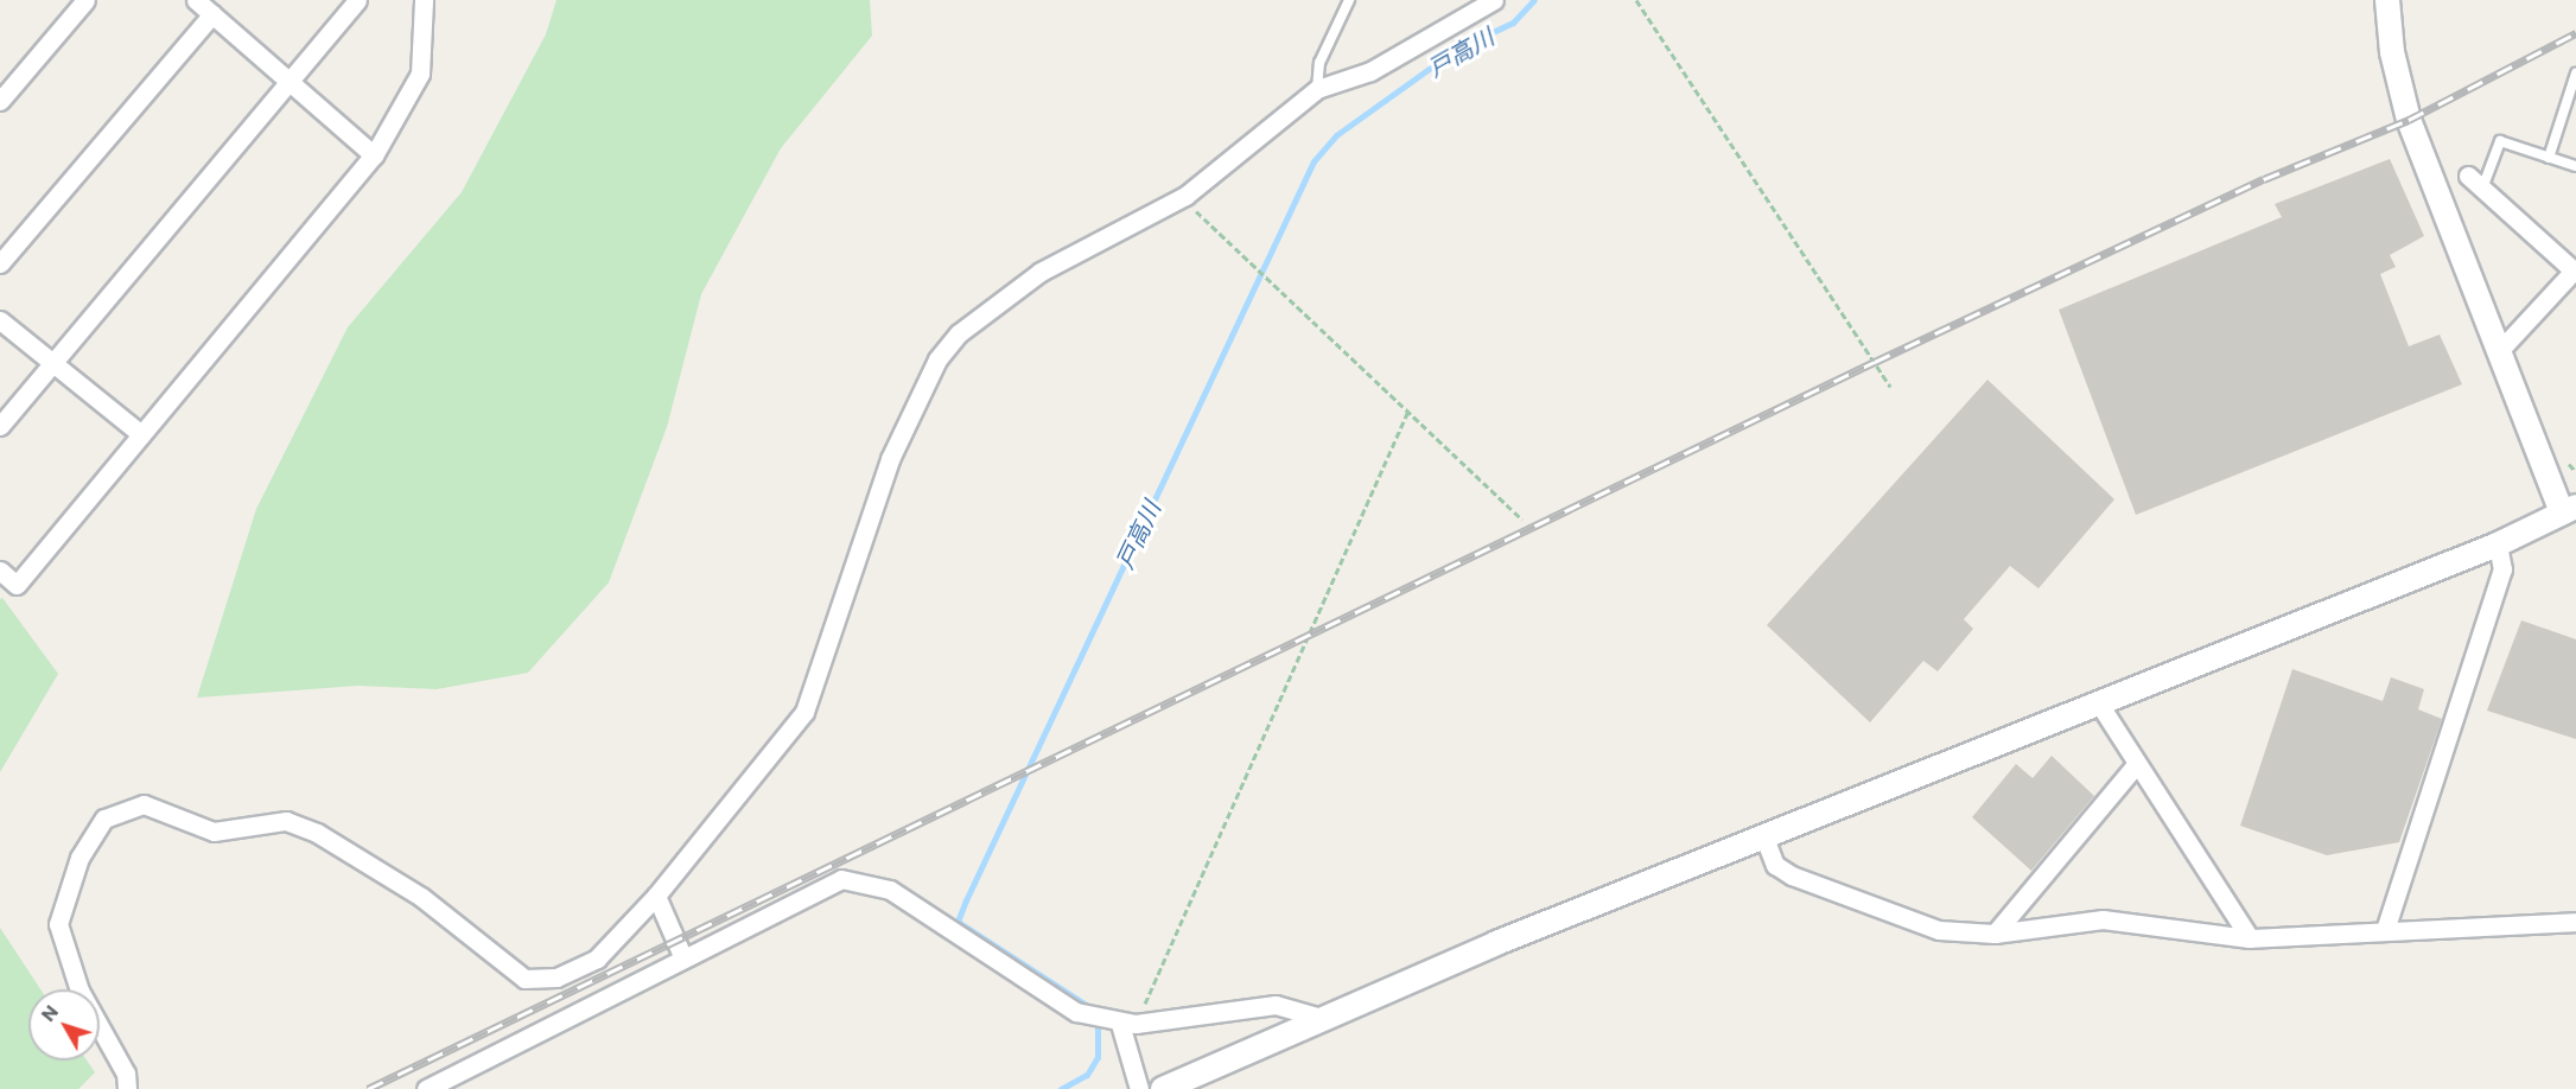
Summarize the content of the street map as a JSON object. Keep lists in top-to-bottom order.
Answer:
{
  "water": ["戸高川"],
  "north": "top left"
}
